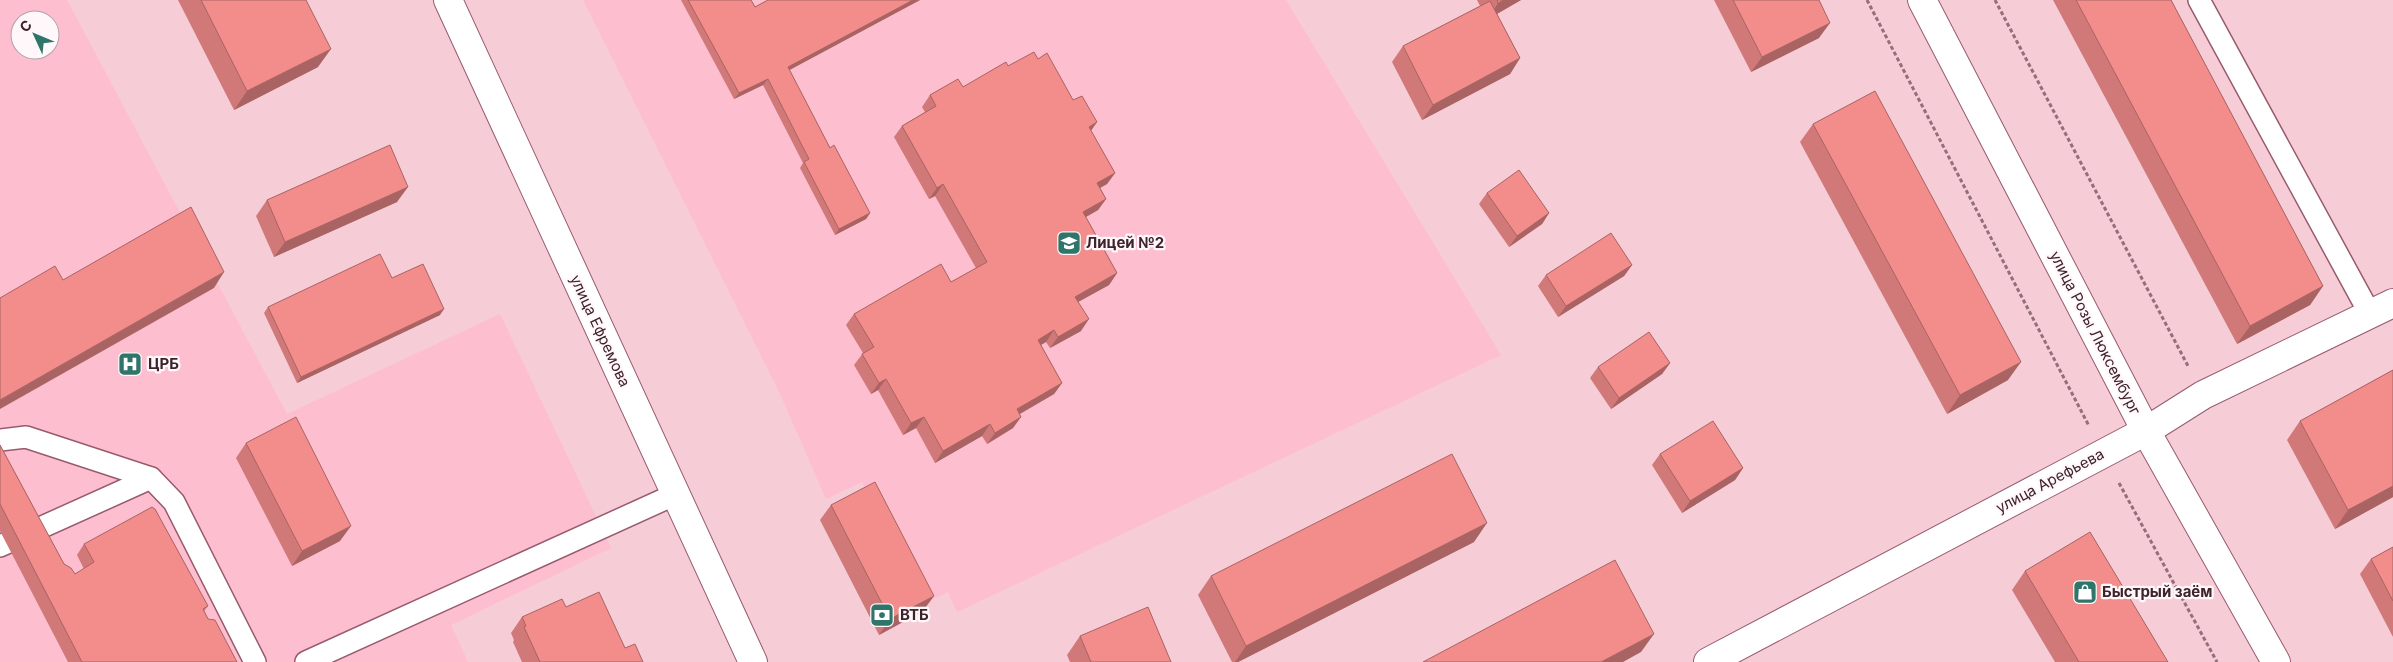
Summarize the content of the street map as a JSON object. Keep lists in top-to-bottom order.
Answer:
{
  "streets": {
    "street": ["улица Ефремова", "улица Розы Люксембург", "улица Арефьева"]
  },
  "crossings": [
    ["улица Розы Люксембург", "улица Арефьева"]
  ],
  "places": {
    "school or university": ["Лицей №2"],
    "hospital": ["ЦРБ"],
    "shop": ["Быстрый заём"],
    "bank": ["ВТБ"]
  },
  "north": "top left"
}
